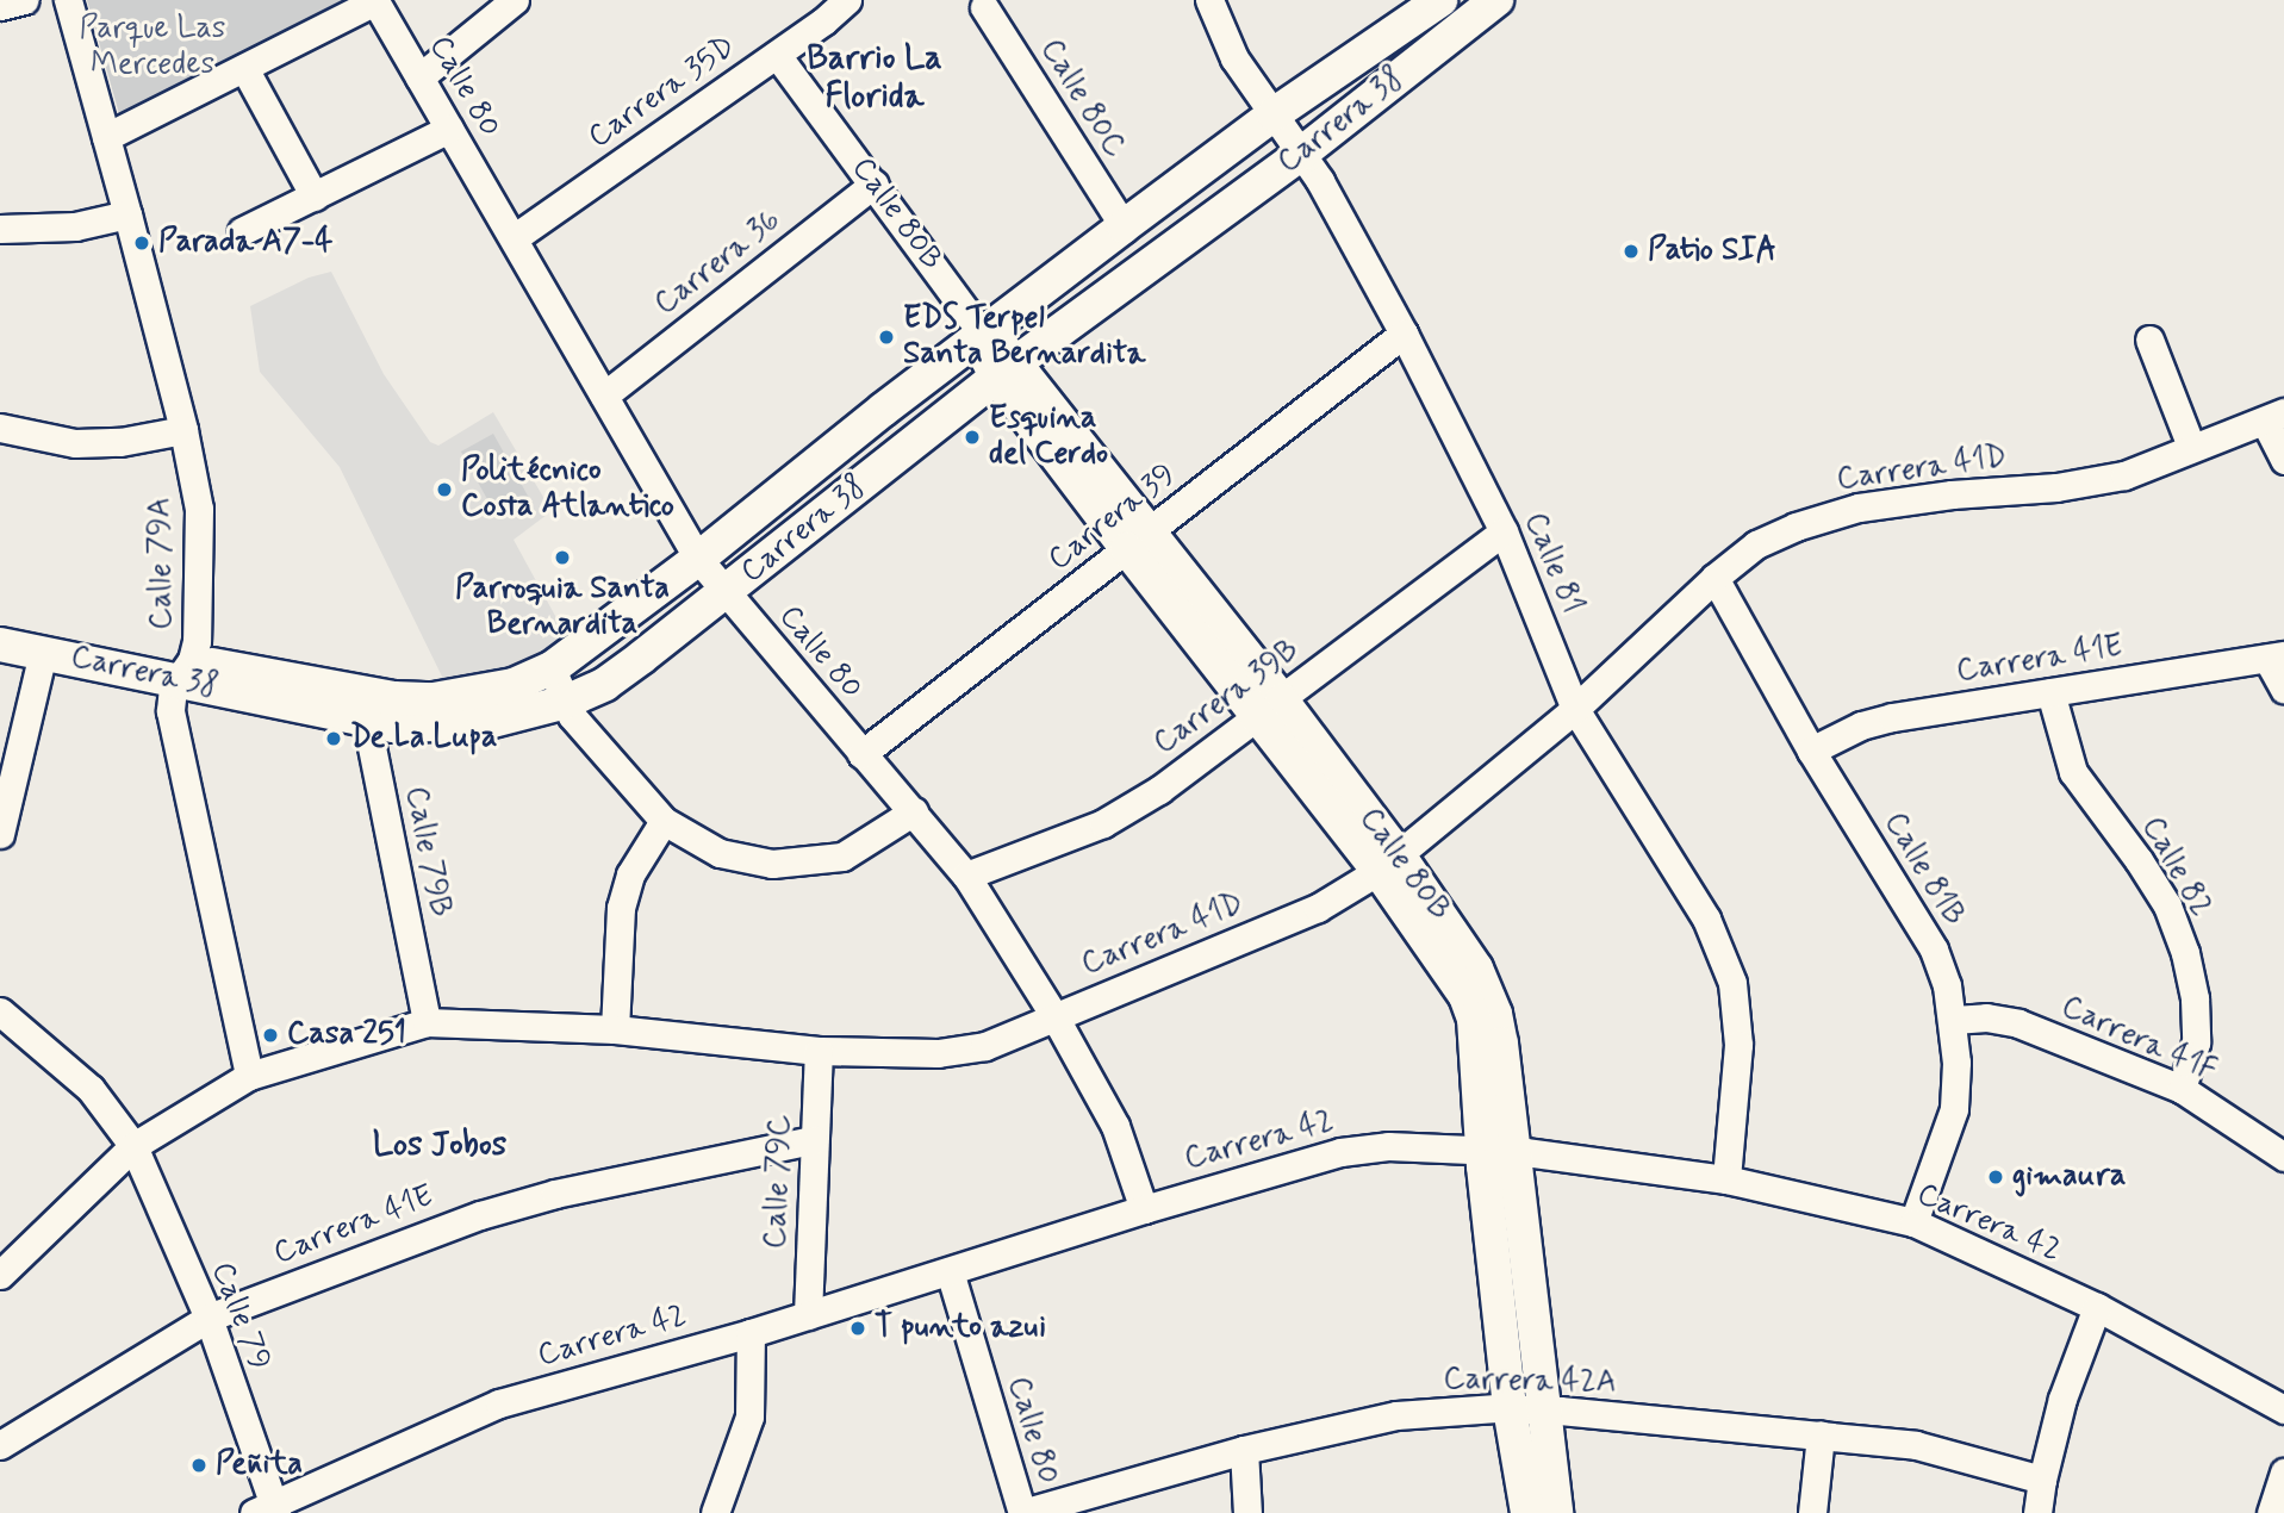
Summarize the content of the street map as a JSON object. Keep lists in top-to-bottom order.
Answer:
{
  "streets": {
    "main road": ["Carrera 38", "Calle 80B"],
    "street": [
      "Calle 80",
      "Carrera 35D",
      "Calle 80C",
      "Carrera 36",
      "Carrera 41D",
      "Carrera 39",
      "Calle 79A",
      "Calle 81",
      "Carrera 41E",
      "Carrera 39B",
      "Calle 79B",
      "Calle 82",
      "Calle 81B",
      "Carrera 41F",
      "Carrera 42",
      "Calle 79C",
      "Calle 79",
      "Carrera 42A"
    ]
  },
  "crossings": [
    ["Calle 80", "Carrera 35D"],
    ["Calle 80", "Carrera 38"],
    ["Calle 80", "Carrera 36"],
    ["Calle 80", "Carrera 41D"],
    ["Calle 80", "Carrera 39"],
    ["Calle 80", "Carrera 39B"],
    ["Calle 80", "Carrera 42"],
    ["Calle 80", "Carrera 42A"],
    ["Carrera 35D", "Calle 80B"],
    ["Calle 80C", "Carrera 38"],
    ["Carrera 38", "Calle 80B"],
    ["Carrera 38", "Calle 79A"],
    ["Carrera 38", "Calle 81"],
    ["Carrera 38", "Calle 79B"],
    ["Calle 80B", "Carrera 36"],
    ["Calle 80B", "Carrera 41D"],
    ["Calle 80B", "Carrera 39"],
    ["Calle 80B", "Carrera 39B"],
    ["Calle 80B", "Carrera 42"],
    ["Calle 80B", "Carrera 42A"],
    ["Carrera 41D", "Calle 79A"],
    ["Carrera 41D", "Calle 81"],
    ["Carrera 41D", "Calle 79B"],
    ["Carrera 41D", "Calle 81B"],
    ["Carrera 41D", "Calle 79C"],
    ["Carrera 41D", "Calle 79"],
    ["Carrera 39", "Calle 81"],
    ["Calle 81", "Carrera 39B"],
    ["Calle 81", "Carrera 42"],
    ["Carrera 41E", "Calle 82"],
    ["Carrera 41E", "Calle 81B"],
    ["Carrera 41E", "Calle 79C"],
    ["Carrera 41E", "Calle 79"],
    ["Calle 82", "Carrera 41F"],
    ["Calle 81B", "Carrera 41F"],
    ["Calle 81B", "Carrera 42"],
    ["Carrera 42", "Calle 79C"],
    ["Carrera 42", "Calle 79"]
  ],
  "districts": ["Barrio La Florida", "Los Jobos"],
  "parks": ["Parque Las Mercedes"],
  "places": [
    "Parada A7-4",
    "Patio SIA",
    "EDS Terpel Santa Bernardita",
    "Esquina del Cerdo",
    "Politécnico Costa Atlantico",
    "Parroquia Santa Bernardita",
    "De La Lupa",
    "Casa 251",
    "gimaura",
    "T punto azui",
    "Peñita"
  ]
}
